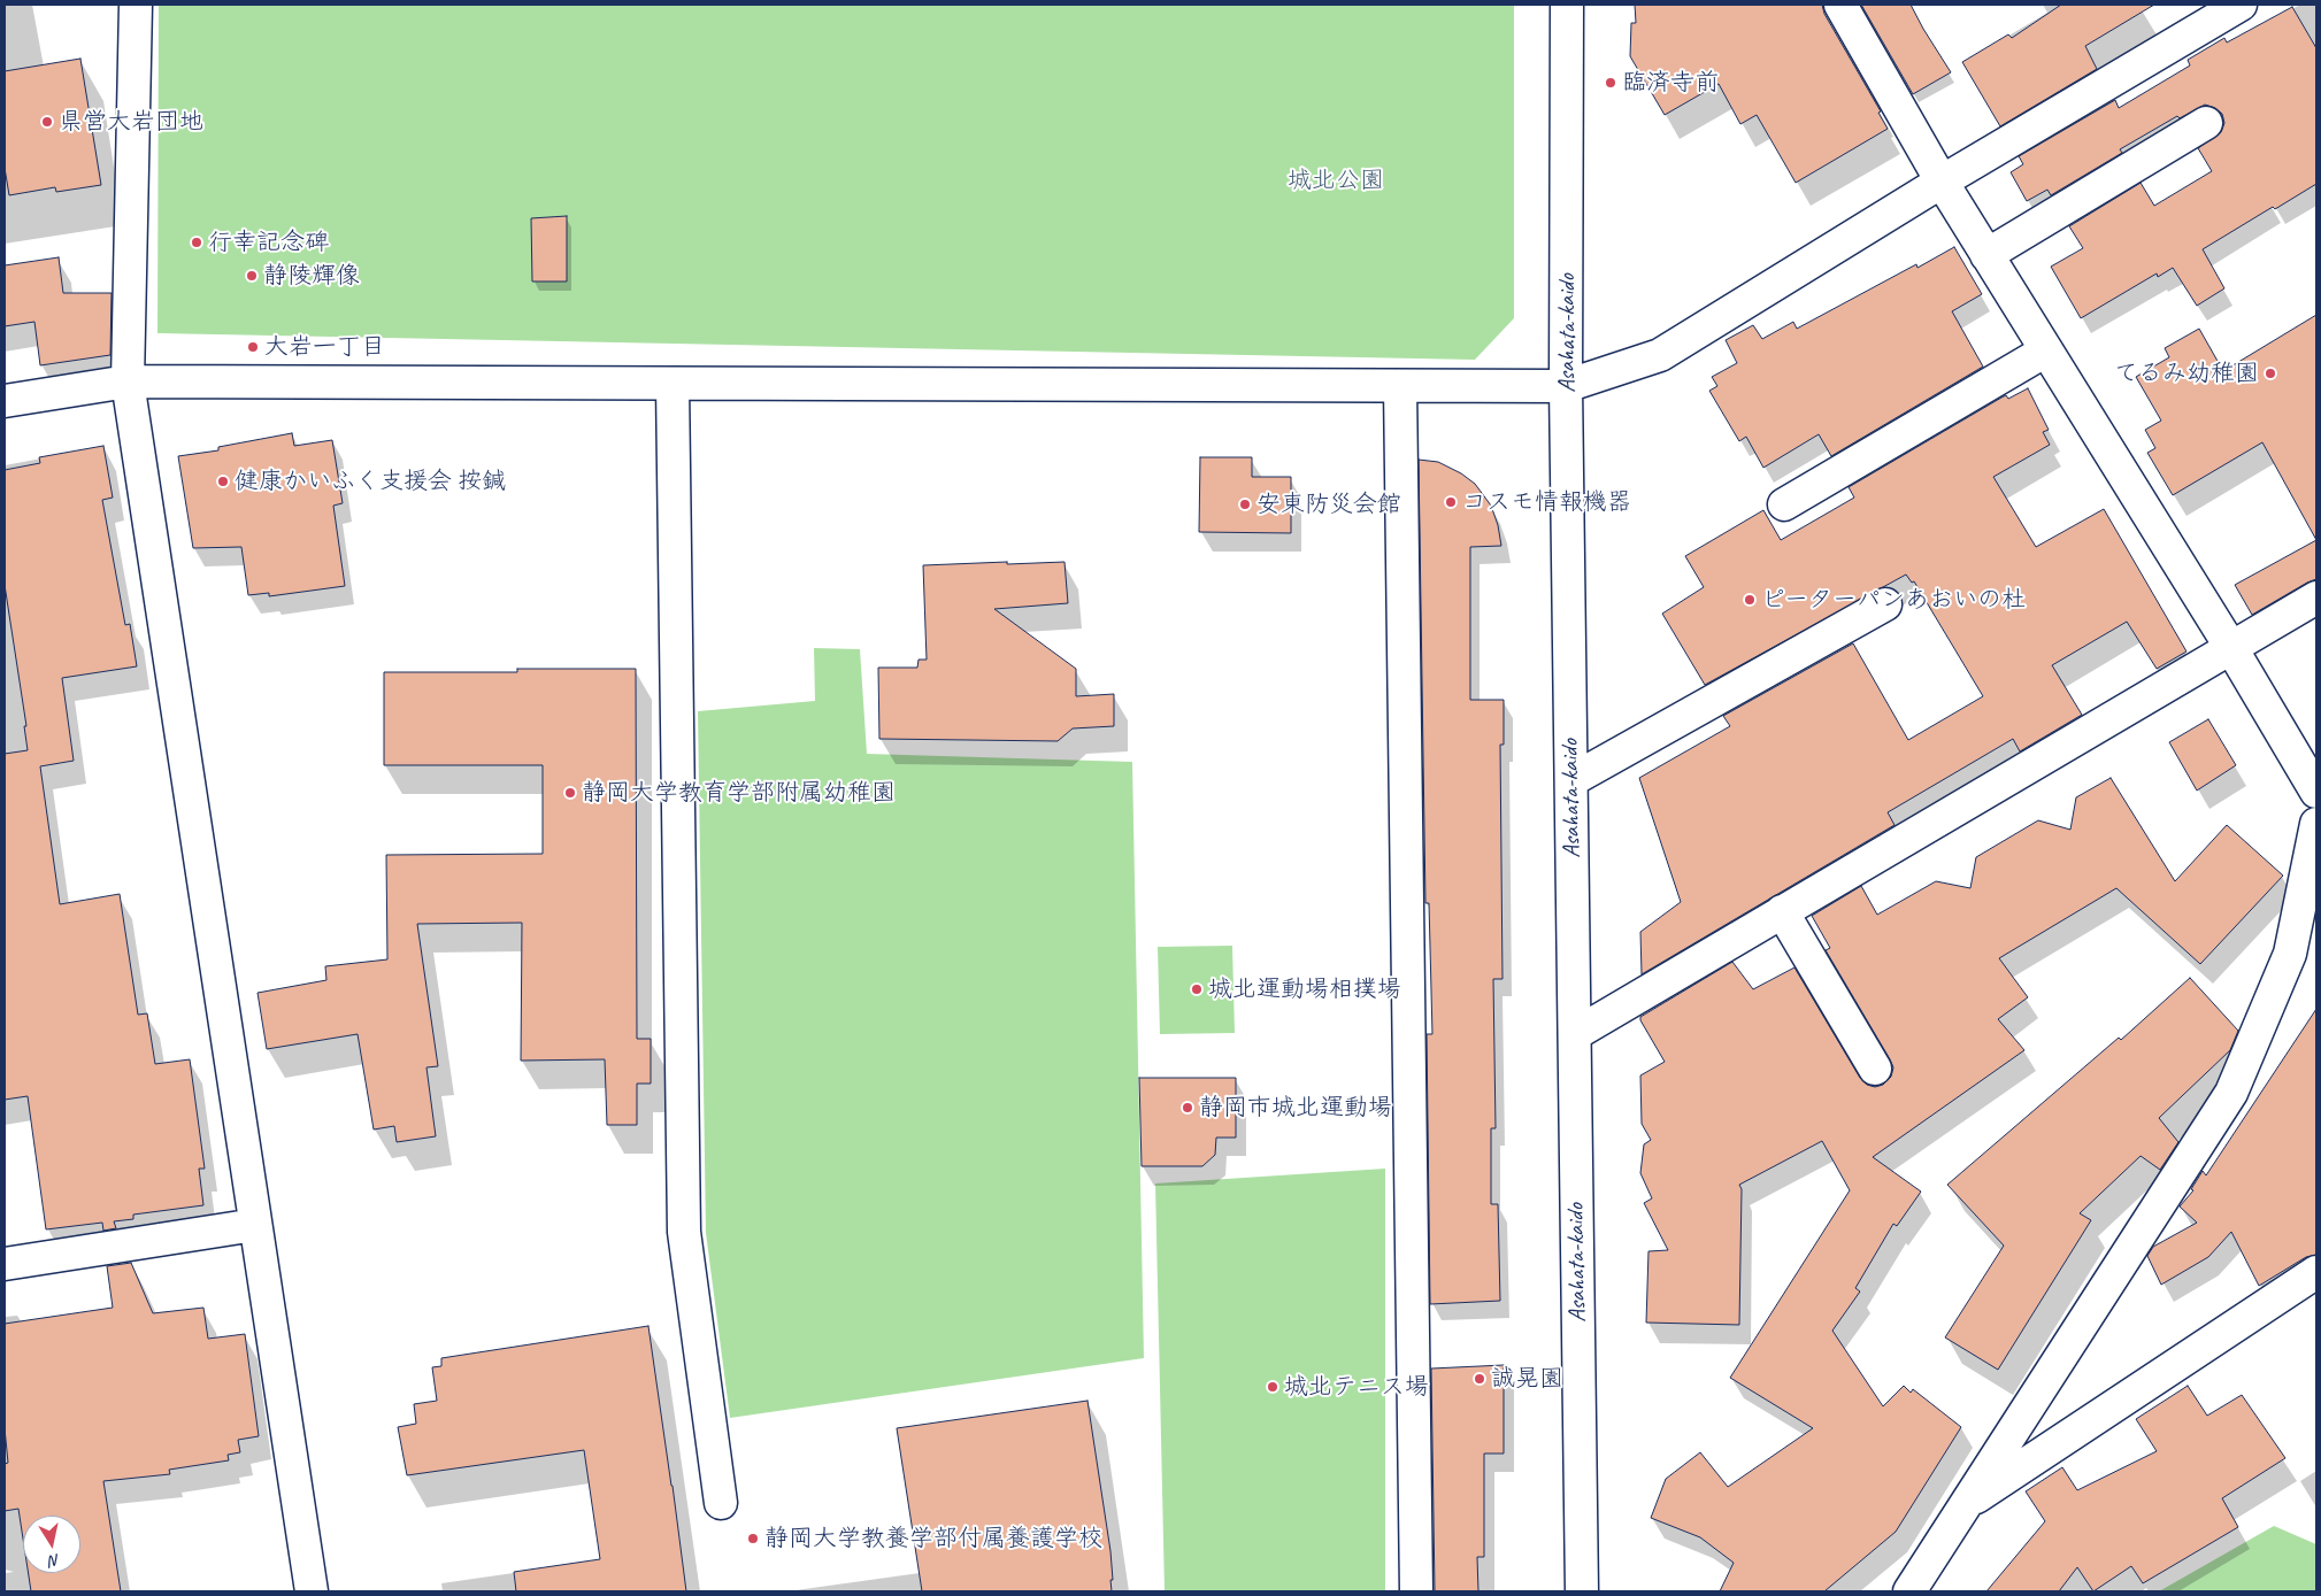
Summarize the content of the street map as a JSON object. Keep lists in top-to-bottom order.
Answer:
{
  "streets": {
    "street": ["Asahata-kaido"]
  },
  "parks": ["城北公園"],
  "places": [
    "臨済寺前",
    "県営大岩団地",
    "行幸記念碑",
    "静陵輝像",
    "大岩一丁目",
    "てるみ幼稚園",
    "健康かいふく支援会 按鍼",
    "コスモ情報機器",
    "安東防災会館",
    "ピーターパンあおいの杜",
    "静岡大学教育学部附属幼稚園",
    "城北運動場相撲場",
    "静岡市城北運動場",
    "誠晃園",
    "城北テニス場",
    "静岡大学教養学部付属養護学校"
  ],
  "north": "bottom"
}
